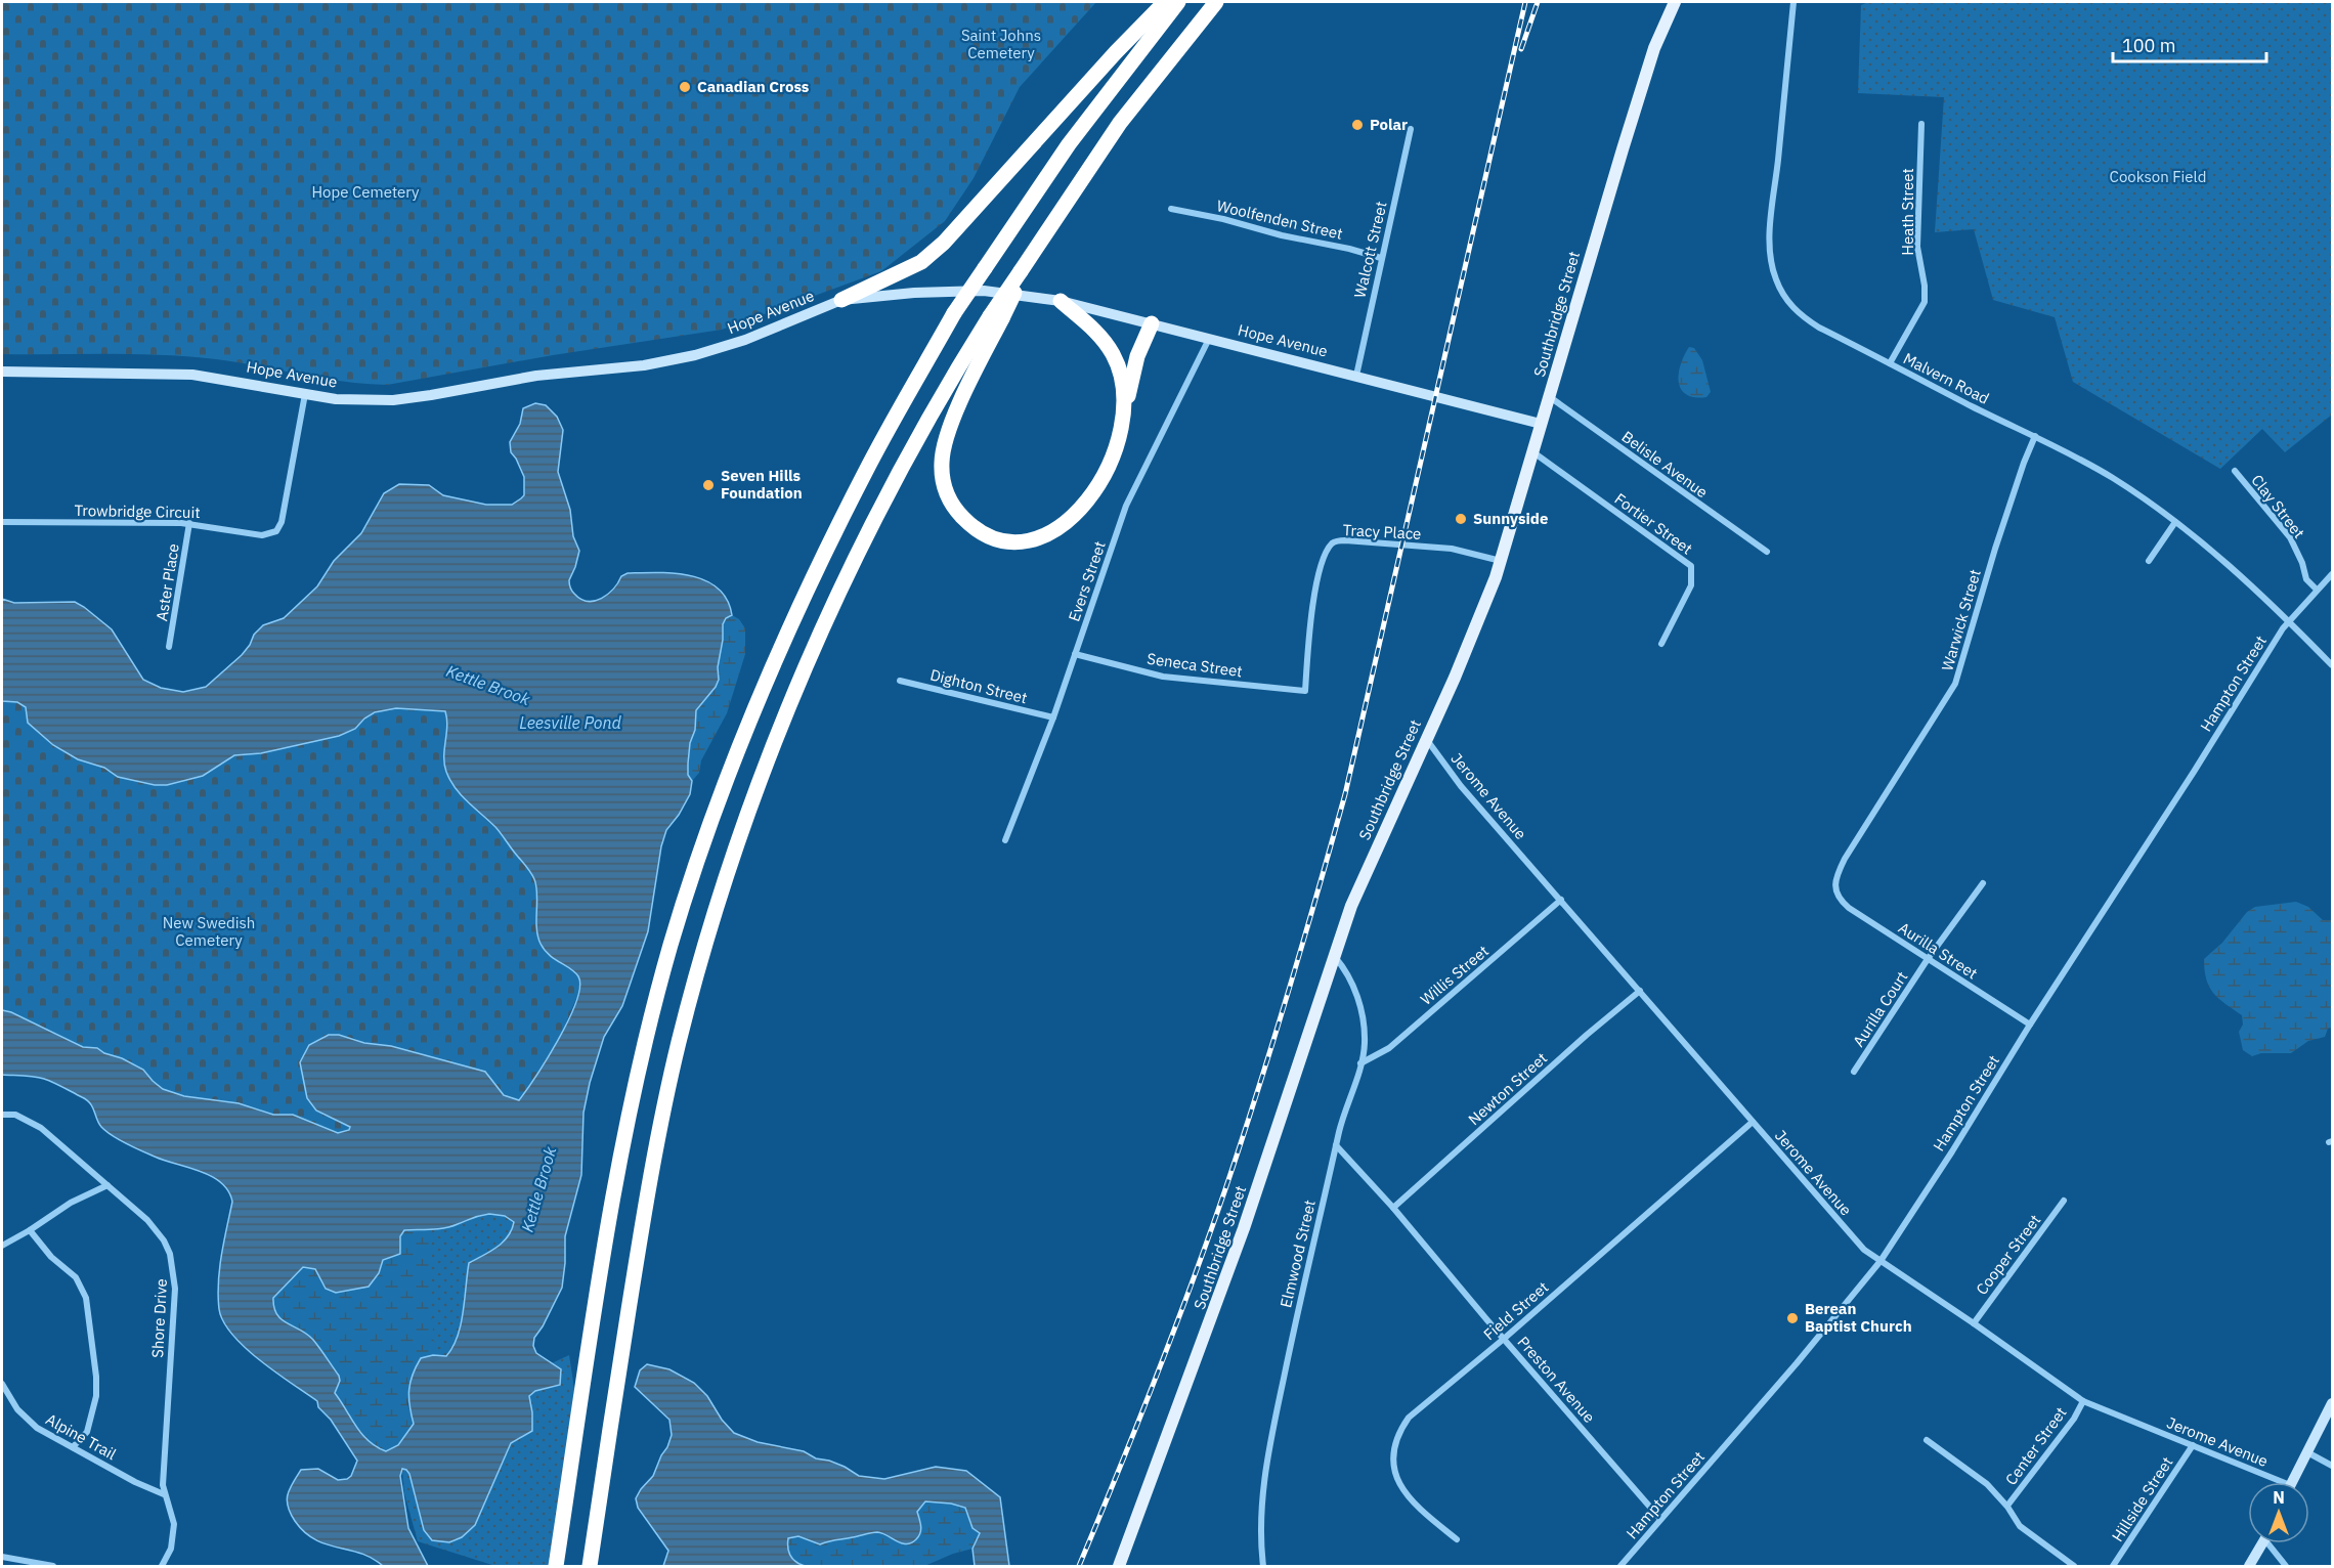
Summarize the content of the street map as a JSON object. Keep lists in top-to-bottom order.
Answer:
{
  "streets": {
    "main road": ["Hope Avenue", "Southbridge Street"],
    "street": [
      "Heath Street",
      "Woolfenden Street",
      "Walcott Street",
      "Malvern Road",
      "Belisle Avenue",
      "Clay Street",
      "Trowbridge Circuit",
      "Fortier Street",
      "Tracy Place",
      "Evers Street",
      "Aster Place",
      "Warwick Street",
      "Seneca Street",
      "Hampton Street",
      "Dighton Street",
      "Jerome Avenue",
      "Aurilla Street",
      "Willis Street",
      "Aurilla Court",
      "Newton Street",
      "Elmwood Street",
      "Cooper Street",
      "Field Street",
      "Shore Drive",
      "Preston Avenue",
      "Alpine Trail",
      "Center Street",
      "Hillside Street"
    ]
  },
  "crossings": [
    ["Heath Street", "Malvern Road"],
    ["Woolfenden Street", "Walcott Street"],
    ["Walcott Street", "Hope Avenue"],
    ["Hope Avenue", "Southbridge Street"],
    ["Hope Avenue", "Trowbridge Circuit"],
    ["Hope Avenue", "Evers Street"],
    ["Southbridge Street", "Belisle Avenue"],
    ["Southbridge Street", "Fortier Street"],
    ["Southbridge Street", "Tracy Place"],
    ["Southbridge Street", "Jerome Avenue"],
    ["Southbridge Street", "Elmwood Street"],
    ["Malvern Road", "Warwick Street"],
    ["Malvern Road", "Hampton Street"],
    ["Clay Street", "Hampton Street"],
    ["Trowbridge Circuit", "Aster Place"],
    ["Tracy Place", "Seneca Street"],
    ["Evers Street", "Seneca Street"],
    ["Evers Street", "Dighton Street"],
    ["Warwick Street", "Aurilla Street"],
    ["Hampton Street", "Jerome Avenue"],
    ["Hampton Street", "Aurilla Street"],
    ["Hampton Street", "Preston Avenue"],
    ["Jerome Avenue", "Willis Street"],
    ["Jerome Avenue", "Newton Street"],
    ["Jerome Avenue", "Cooper Street"],
    ["Jerome Avenue", "Field Street"],
    ["Jerome Avenue", "Center Street"],
    ["Jerome Avenue", "Hillside Street"],
    ["Aurilla Street", "Aurilla Court"],
    ["Willis Street", "Elmwood Street"],
    ["Newton Street", "Preston Avenue"],
    ["Elmwood Street", "Preston Avenue"],
    ["Field Street", "Preston Avenue"],
    ["Shore Drive", "Alpine Trail"]
  ],
  "water": ["Kettle Brook", "Leesville Pond"],
  "parks": [
    "Saint Johns Cemetery",
    "Cookson Field",
    "Hope Cemetery",
    "New Swedish Cemetery"
  ],
  "places": [
    "Canadian Cross",
    "Polar",
    "Seven Hills Foundation",
    "Sunnyside",
    "Berean Baptist Church"
  ],
  "scale_bar": "100 m",
  "north": "top"
}
